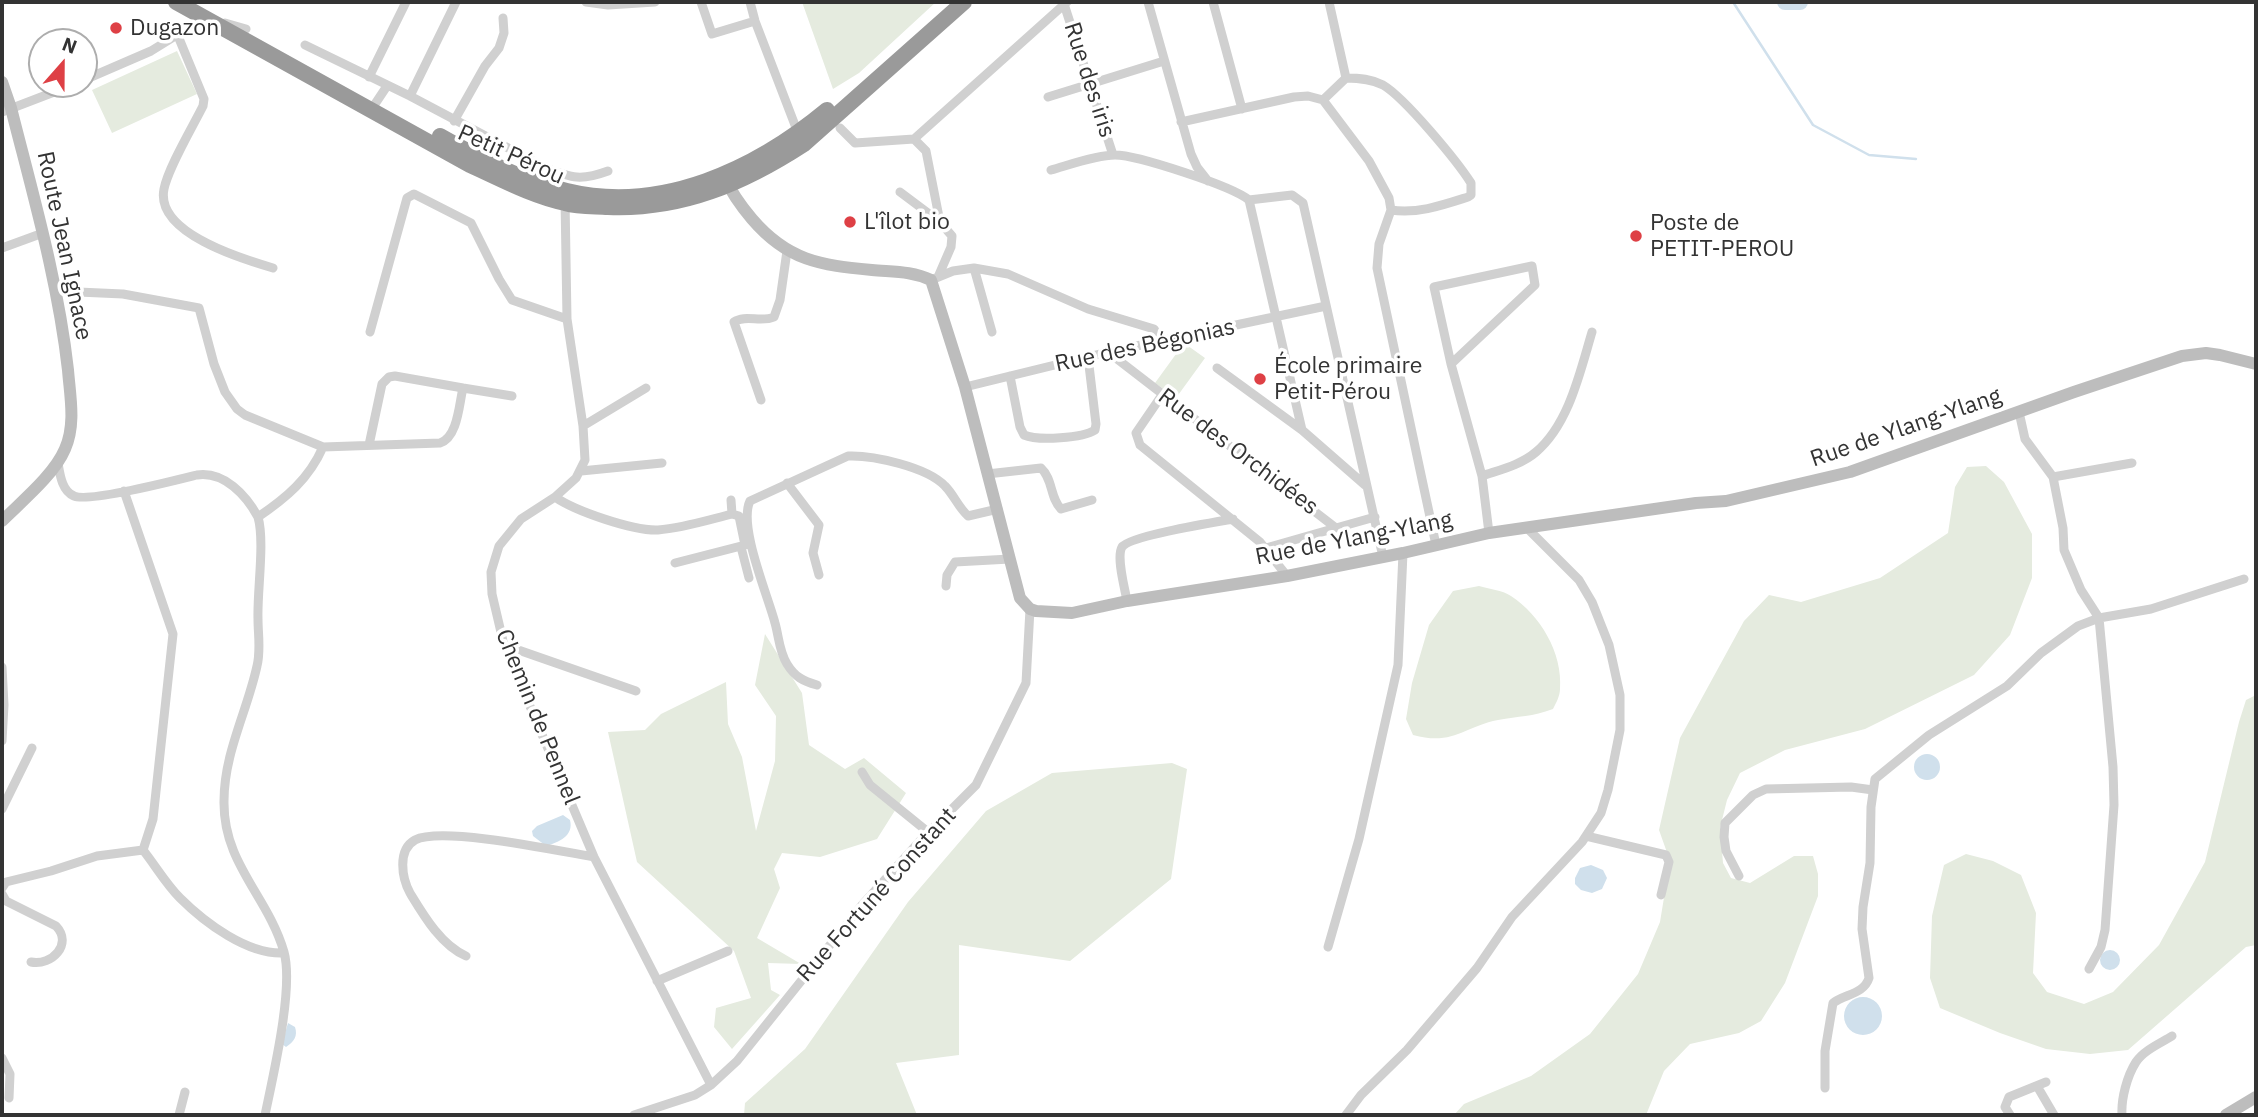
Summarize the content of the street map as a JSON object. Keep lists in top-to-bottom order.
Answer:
{
  "streets": {
    "highway": ["Petit Pérou"],
    "street": [
      "Rue des iris",
      "Route Jean Ignace",
      "Rue des Bégonias",
      "Rue de Ylang-Ylang",
      "Rue des Orchidées",
      "Chemin de Pennel",
      "Rue Fortuné Constant"
    ]
  },
  "crossings": [
    ["Rue des Bégonias", "Rue des Orchidées"],
    ["Rue de Ylang-Ylang", "Rue Fortuné Constant"],
    ["Chemin de Pennel", "Rue Fortuné Constant"]
  ],
  "places": [
    "Dugazon",
    "L'îlot bio",
    "Poste de PETIT-PEROU",
    "École primaire Petit-Pérou"
  ],
  "north": "top"
}
